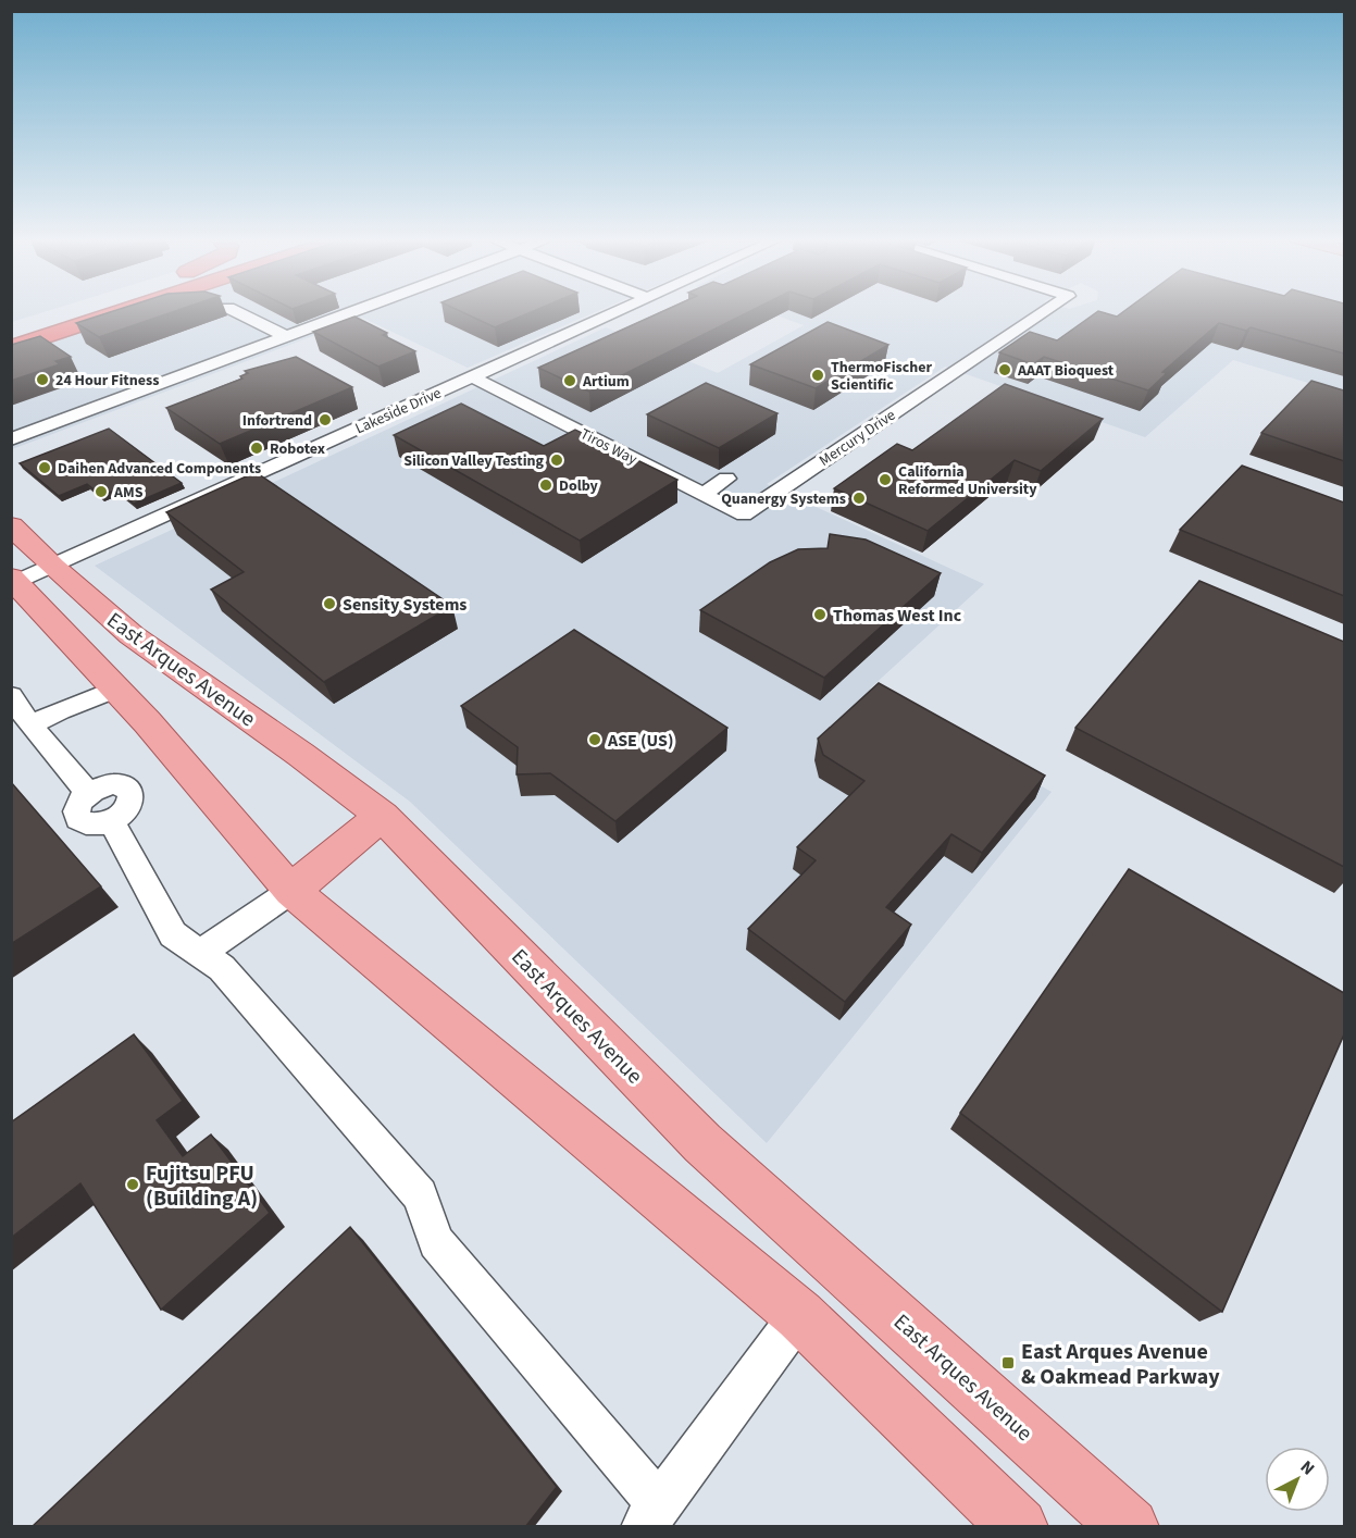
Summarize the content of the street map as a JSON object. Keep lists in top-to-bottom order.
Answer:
{
  "streets": {
    "main road": ["East Arques Avenue"],
    "street": ["Lakeside Drive", "Mercury Drive", "Tiros Way"]
  },
  "crossings": [
    ["Lakeside Drive", "Tiros Way"],
    ["Lakeside Drive", "East Arques Avenue"],
    ["Mercury Drive", "Tiros Way"]
  ],
  "places": {
    "other": [
      "AAAT Bioquest",
      "ThermoFischer Scientific",
      "24 Hour Fitness",
      "Artium",
      "Infortrend",
      "Robotex",
      "Silicon Valley Testing",
      "Daihen Advanced Components",
      "California Reformed University",
      "Dolby",
      "AMS",
      "Quanergy Systems",
      "Sensity Systems",
      "Thomas West Inc",
      "ASE (US)",
      "Fujitsu PFU (Building A)"
    ],
    "transit": ["East Arques Avenue & Oakmead Parkway"]
  },
  "north": "top right"
}
